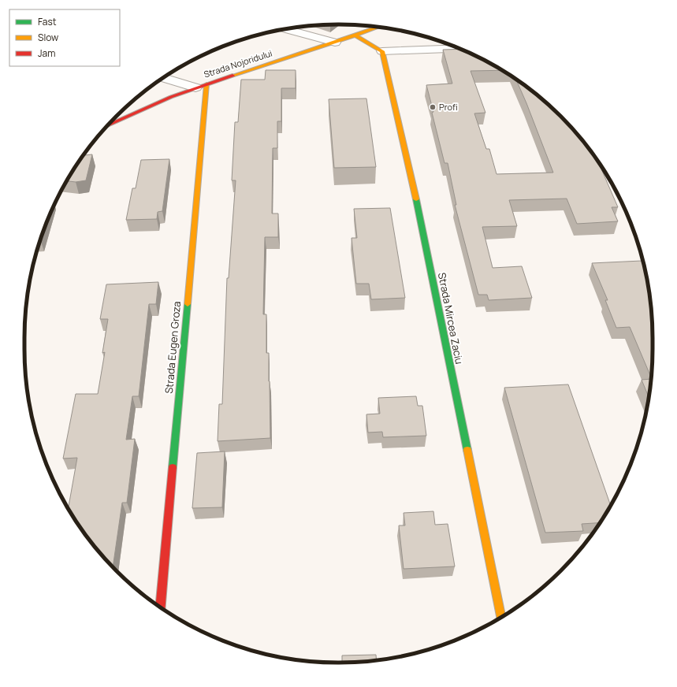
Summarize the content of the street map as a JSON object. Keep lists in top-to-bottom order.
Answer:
{
  "streets": {
    "street": ["Strada Nojoridului", "Strada Mircea Zaciu", "Strada Eugen Groza"]
  },
  "crossings": [
    ["Strada Nojoridului", "Strada Eugen Groza"]
  ],
  "places": ["Profi"],
  "legend": ["Fast", "Slow", "Jam"]
}
